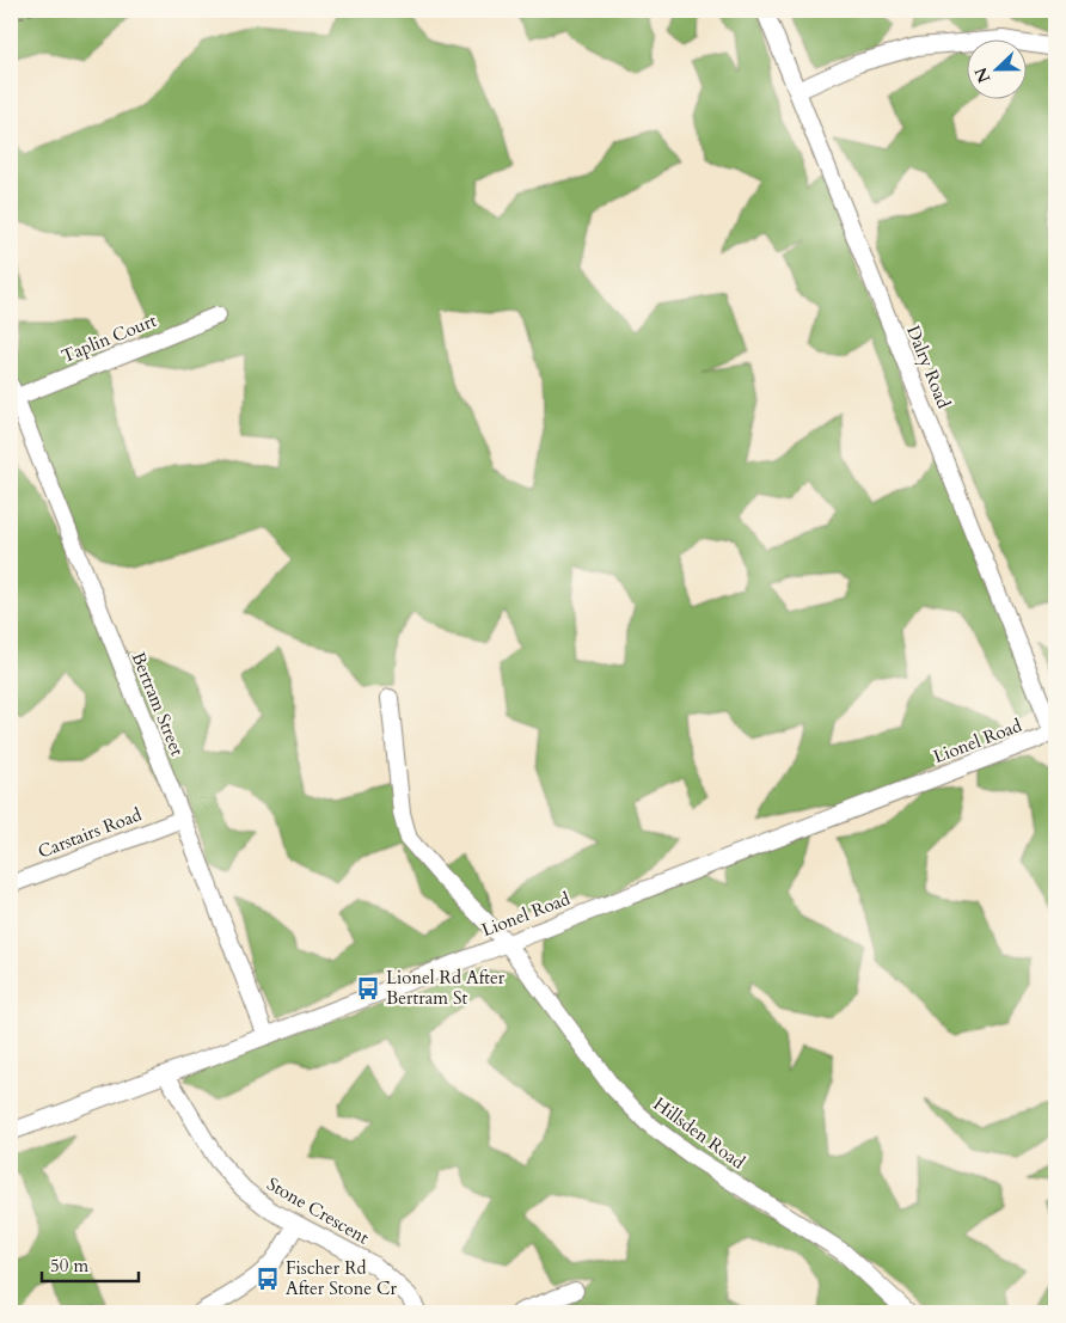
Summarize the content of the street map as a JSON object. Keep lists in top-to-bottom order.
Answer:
{
  "streets": {
    "street": [
      "Taplin Court",
      "Dalry Road",
      "Bertram Street",
      "Lionel Road",
      "Carstairs Road",
      "Hillsden Road",
      "Stone Crescent"
    ]
  },
  "crossings": [
    ["Taplin Court", "Bertram Street"],
    ["Dalry Road", "Lionel Road"],
    ["Bertram Street", "Lionel Road"],
    ["Bertram Street", "Carstairs Road"],
    ["Lionel Road", "Hillsden Road"],
    ["Lionel Road", "Stone Crescent"]
  ],
  "places": {
    "bus stop": ["Lionel Rd After Bertram St", "Fischer Rd After Stone Cr"]
  },
  "scale_bar": "50 m",
  "north": "left"
}
